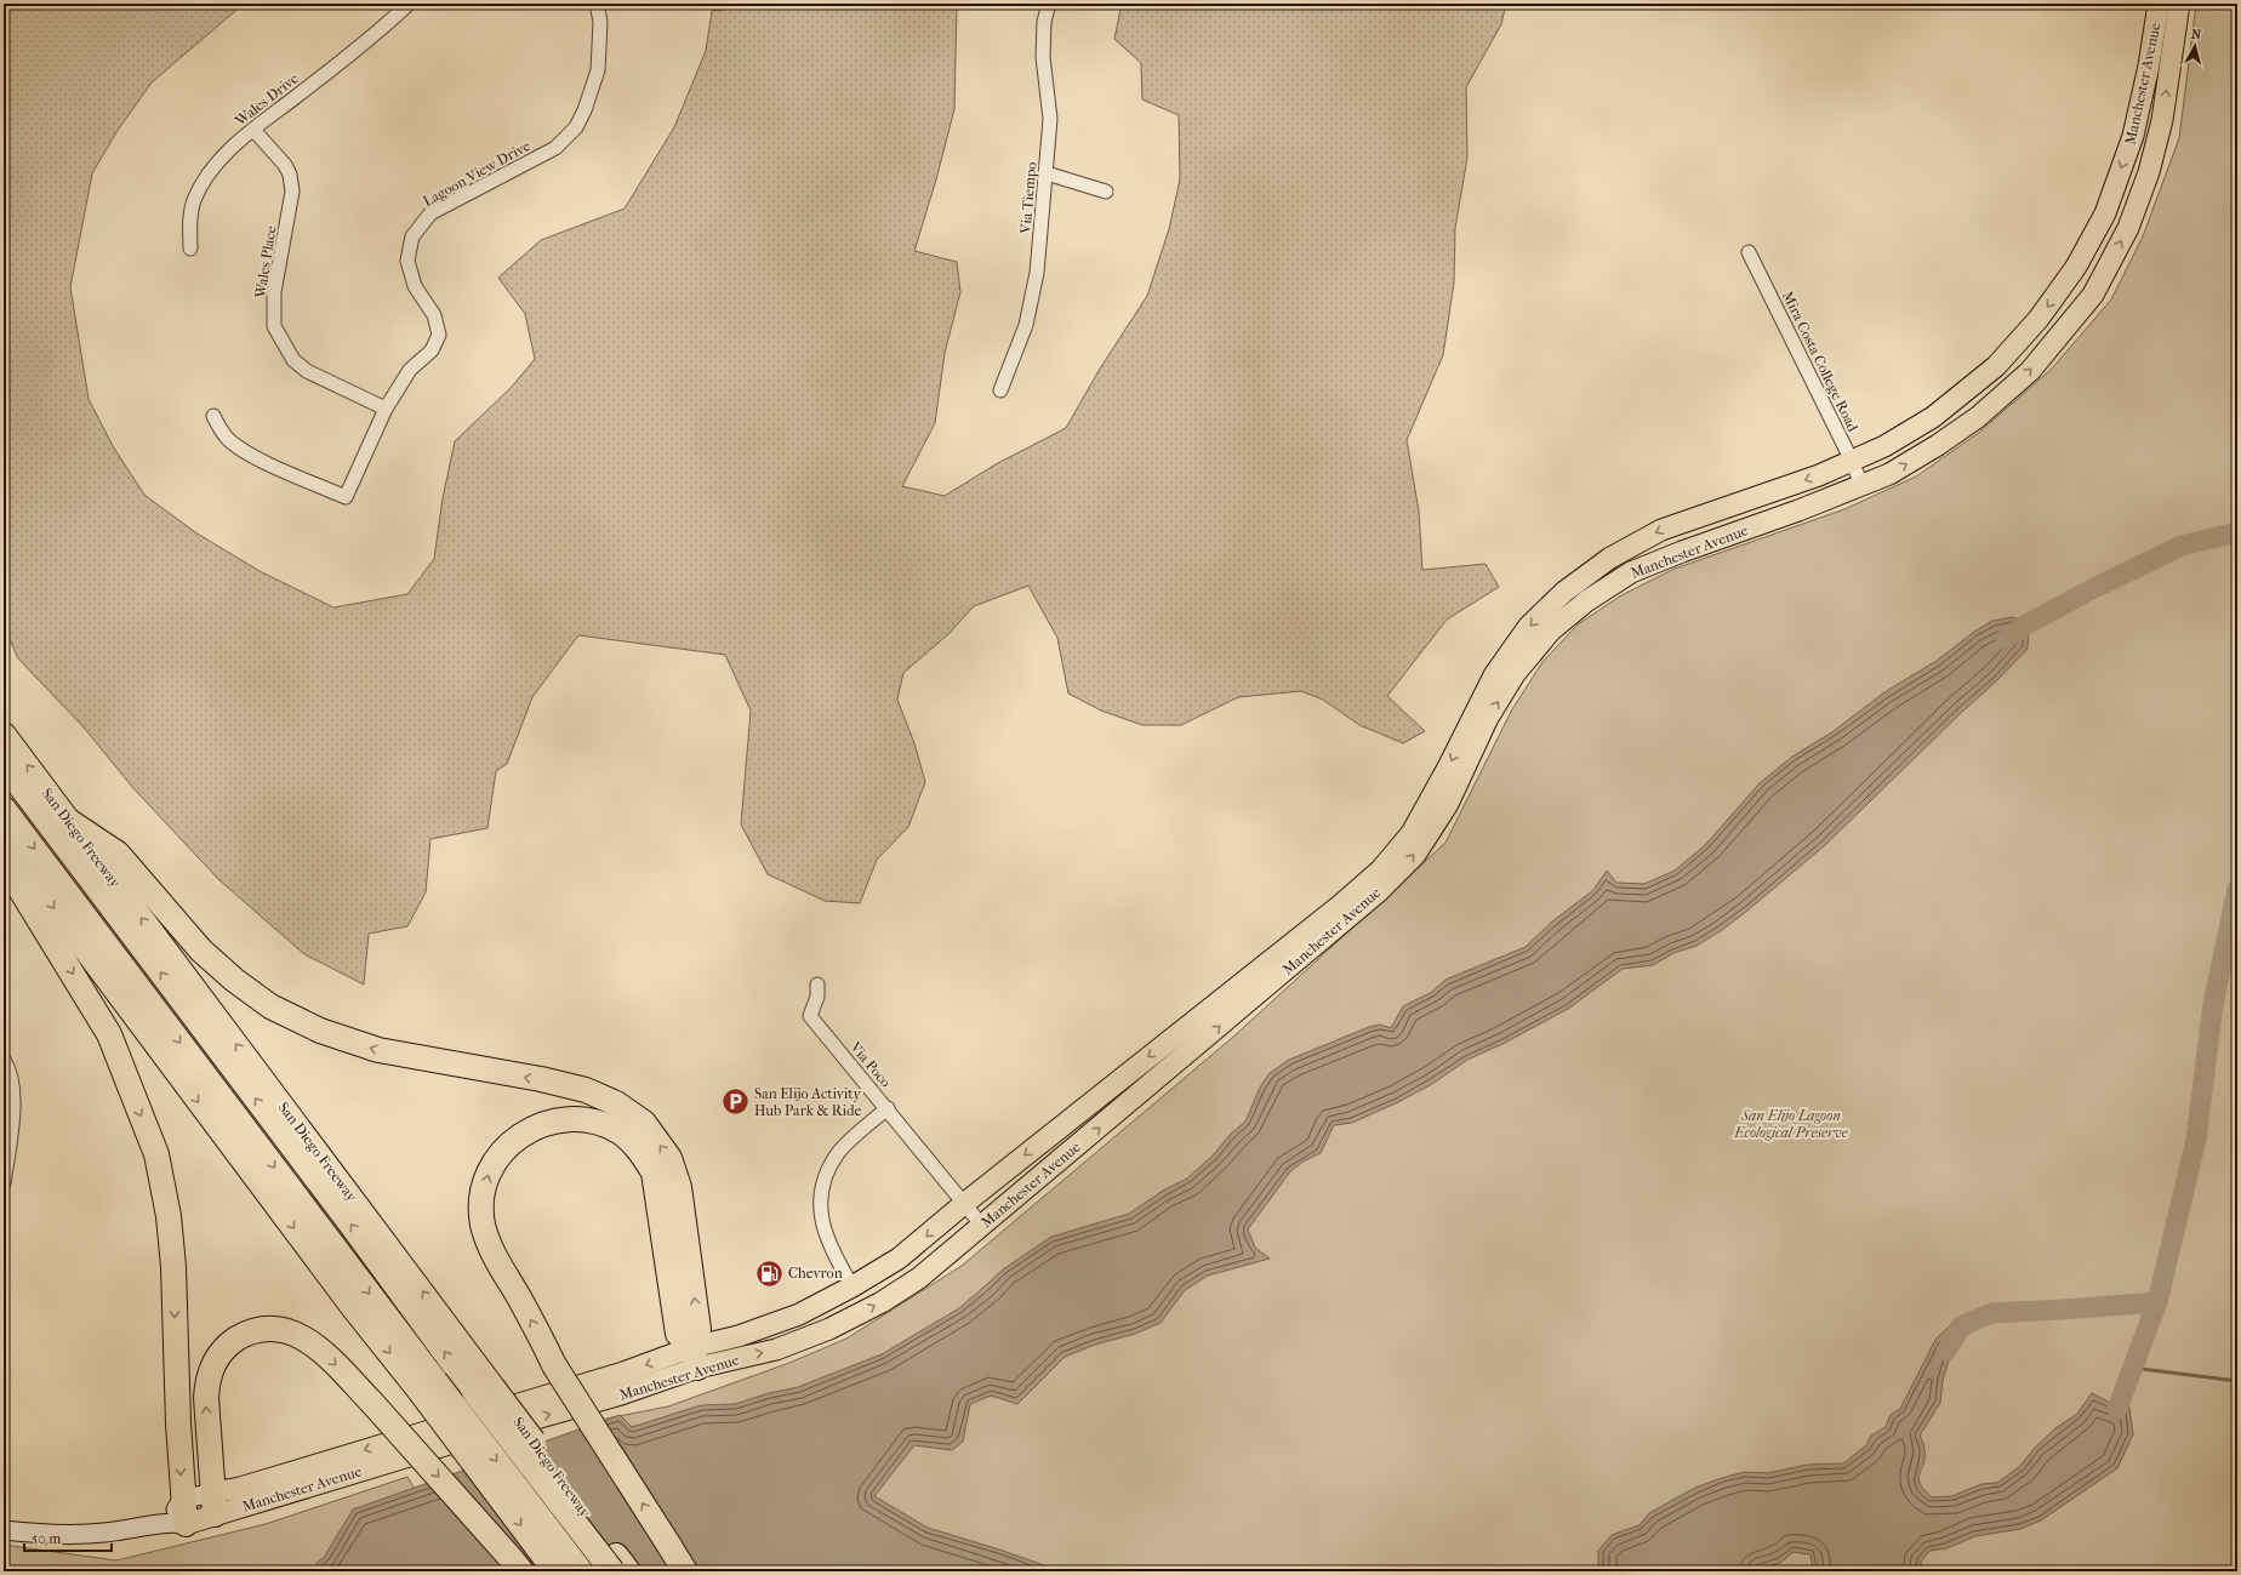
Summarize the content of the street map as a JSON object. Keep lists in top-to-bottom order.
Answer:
{
  "streets": {
    "highway": ["San Diego Freeway"],
    "main road": ["Manchester Avenue"],
    "street": [
      "Wales Drive",
      "Lagoon View Drive",
      "Via Tiempo",
      "Wales Place",
      "Mira Costa College Road",
      "Via Poco"
    ]
  },
  "crossings": [
    ["Manchester Avenue", "Mira Costa College Road"],
    ["Manchester Avenue", "Via Poco"],
    ["Wales Drive", "Wales Place"],
    ["Lagoon View Drive", "Wales Place"]
  ],
  "parks": ["San Elijo Lagoon Ecological Preserve"],
  "places": {
    "parking": ["San Elijo Activity Hub Park & Ride"],
    "fuel station": ["Chevron"]
  },
  "scale_bar": "50 m",
  "north": "top"
}
